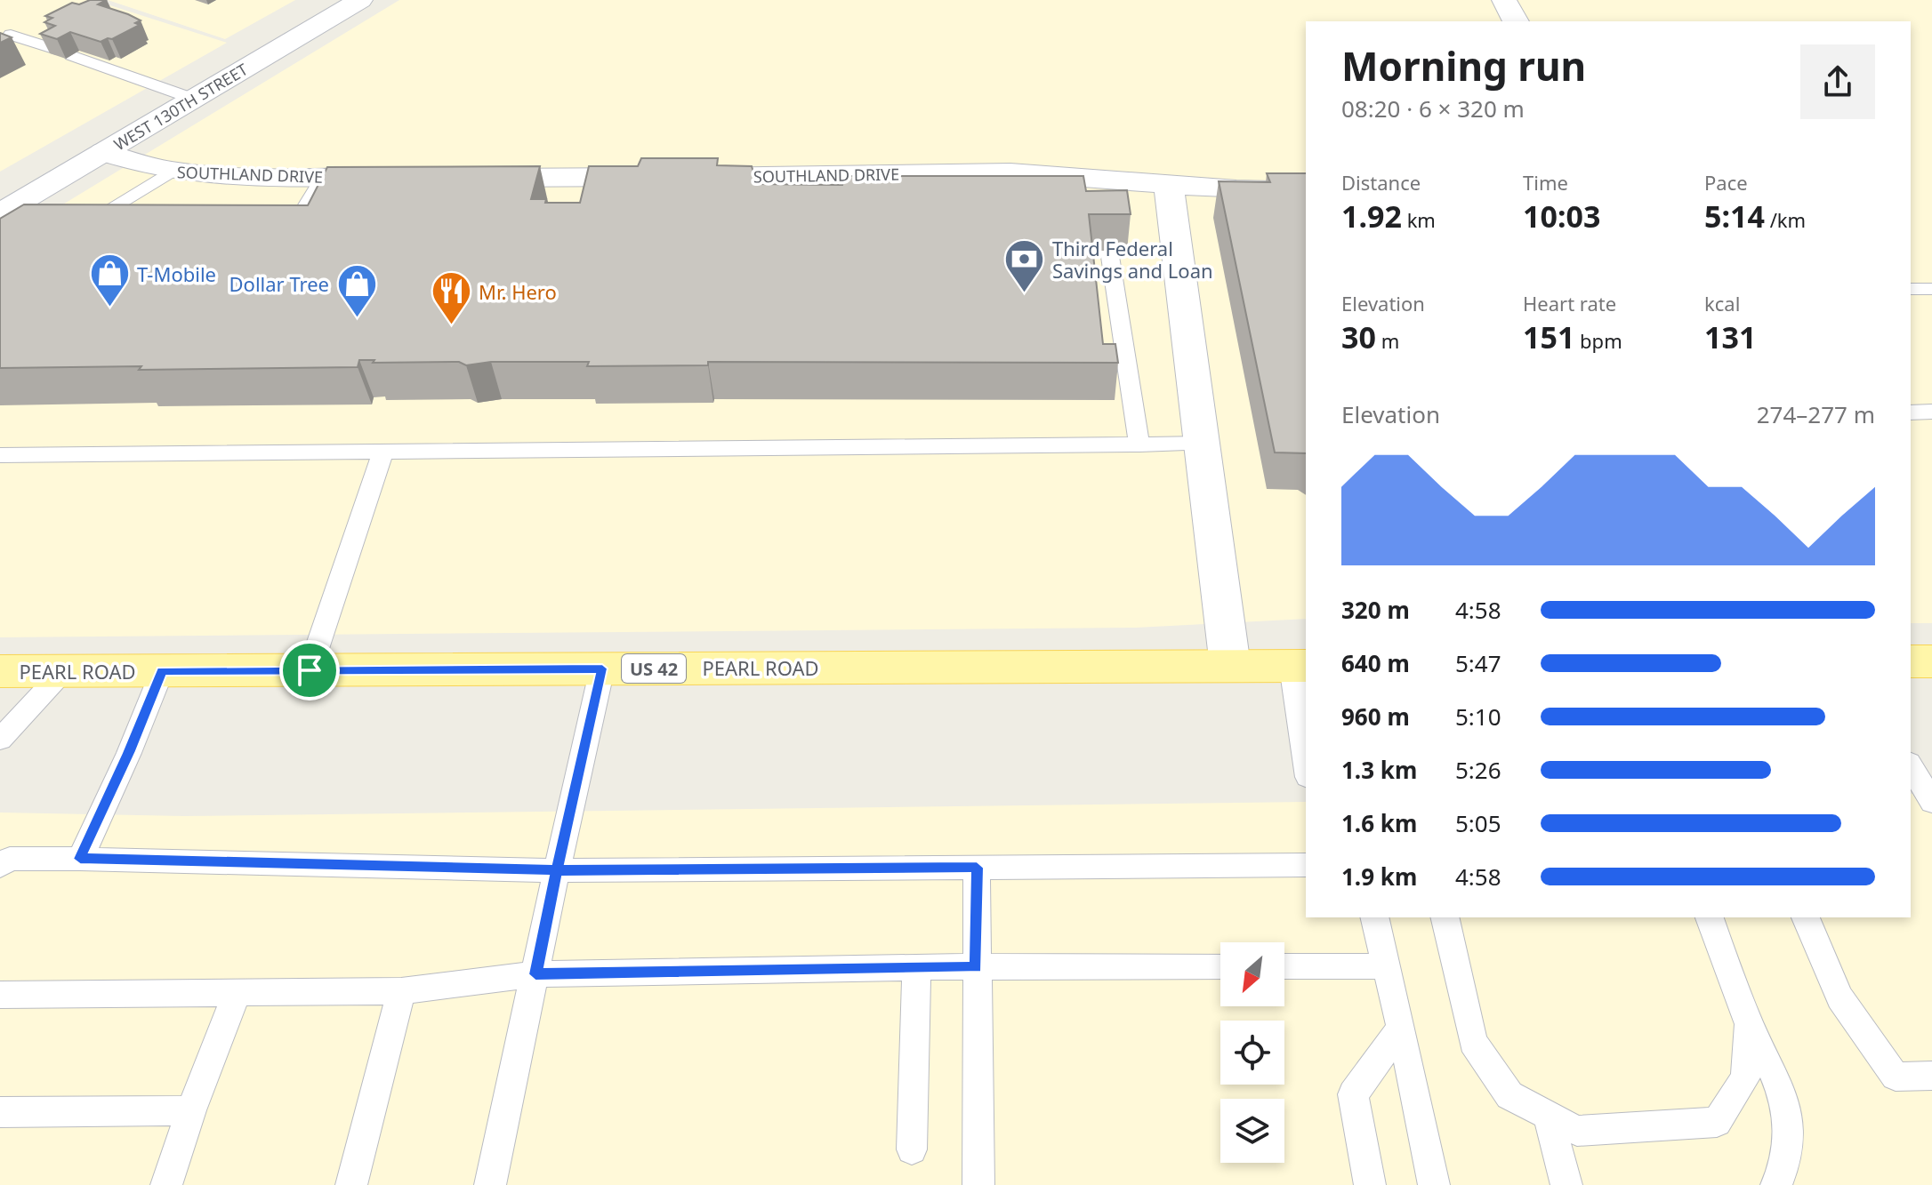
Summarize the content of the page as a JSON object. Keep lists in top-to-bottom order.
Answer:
{
  "streets": {
    "main road": ["PEARL ROAD", "US 42"],
    "street": ["WEST 130TH STREET", "SOUTHLAND DRIVE"]
  },
  "crossings": [
    ["WEST 130TH STREET", "SOUTHLAND DRIVE"]
  ],
  "places": {
    "bank": ["Third Federal Savings and Loan"],
    "shop": ["T-Mobile", "Dollar Tree"],
    "restaurant": ["Mr. Hero"]
  },
  "north": "bottom left",
  "page": {
    "heading": ["Morning run", "08:20 · 6 × 320 m"],
    "stats": [
      ["Distance", "1.92 km"],
      ["Time", "10:03"],
      ["Pace", "5:14 /km"],
      ["Elevation", "30 m"],
      ["Heart rate", "151 bpm"],
      ["kcal", "131"]
    ],
    "chart": ["Elevation", "274–277 m"],
    "list": [
      {
        "name": "320 m",
        "note": "4:58"
      },
      {
        "name": "640 m",
        "note": "5:47"
      },
      {
        "name": "960 m",
        "note": "5:10"
      },
      {
        "name": "1.3 km",
        "note": "5:26"
      },
      {
        "name": "1.6 km",
        "note": "5:05"
      },
      {
        "name": "1.9 km",
        "note": "4:58"
      }
    ]
  }
}
